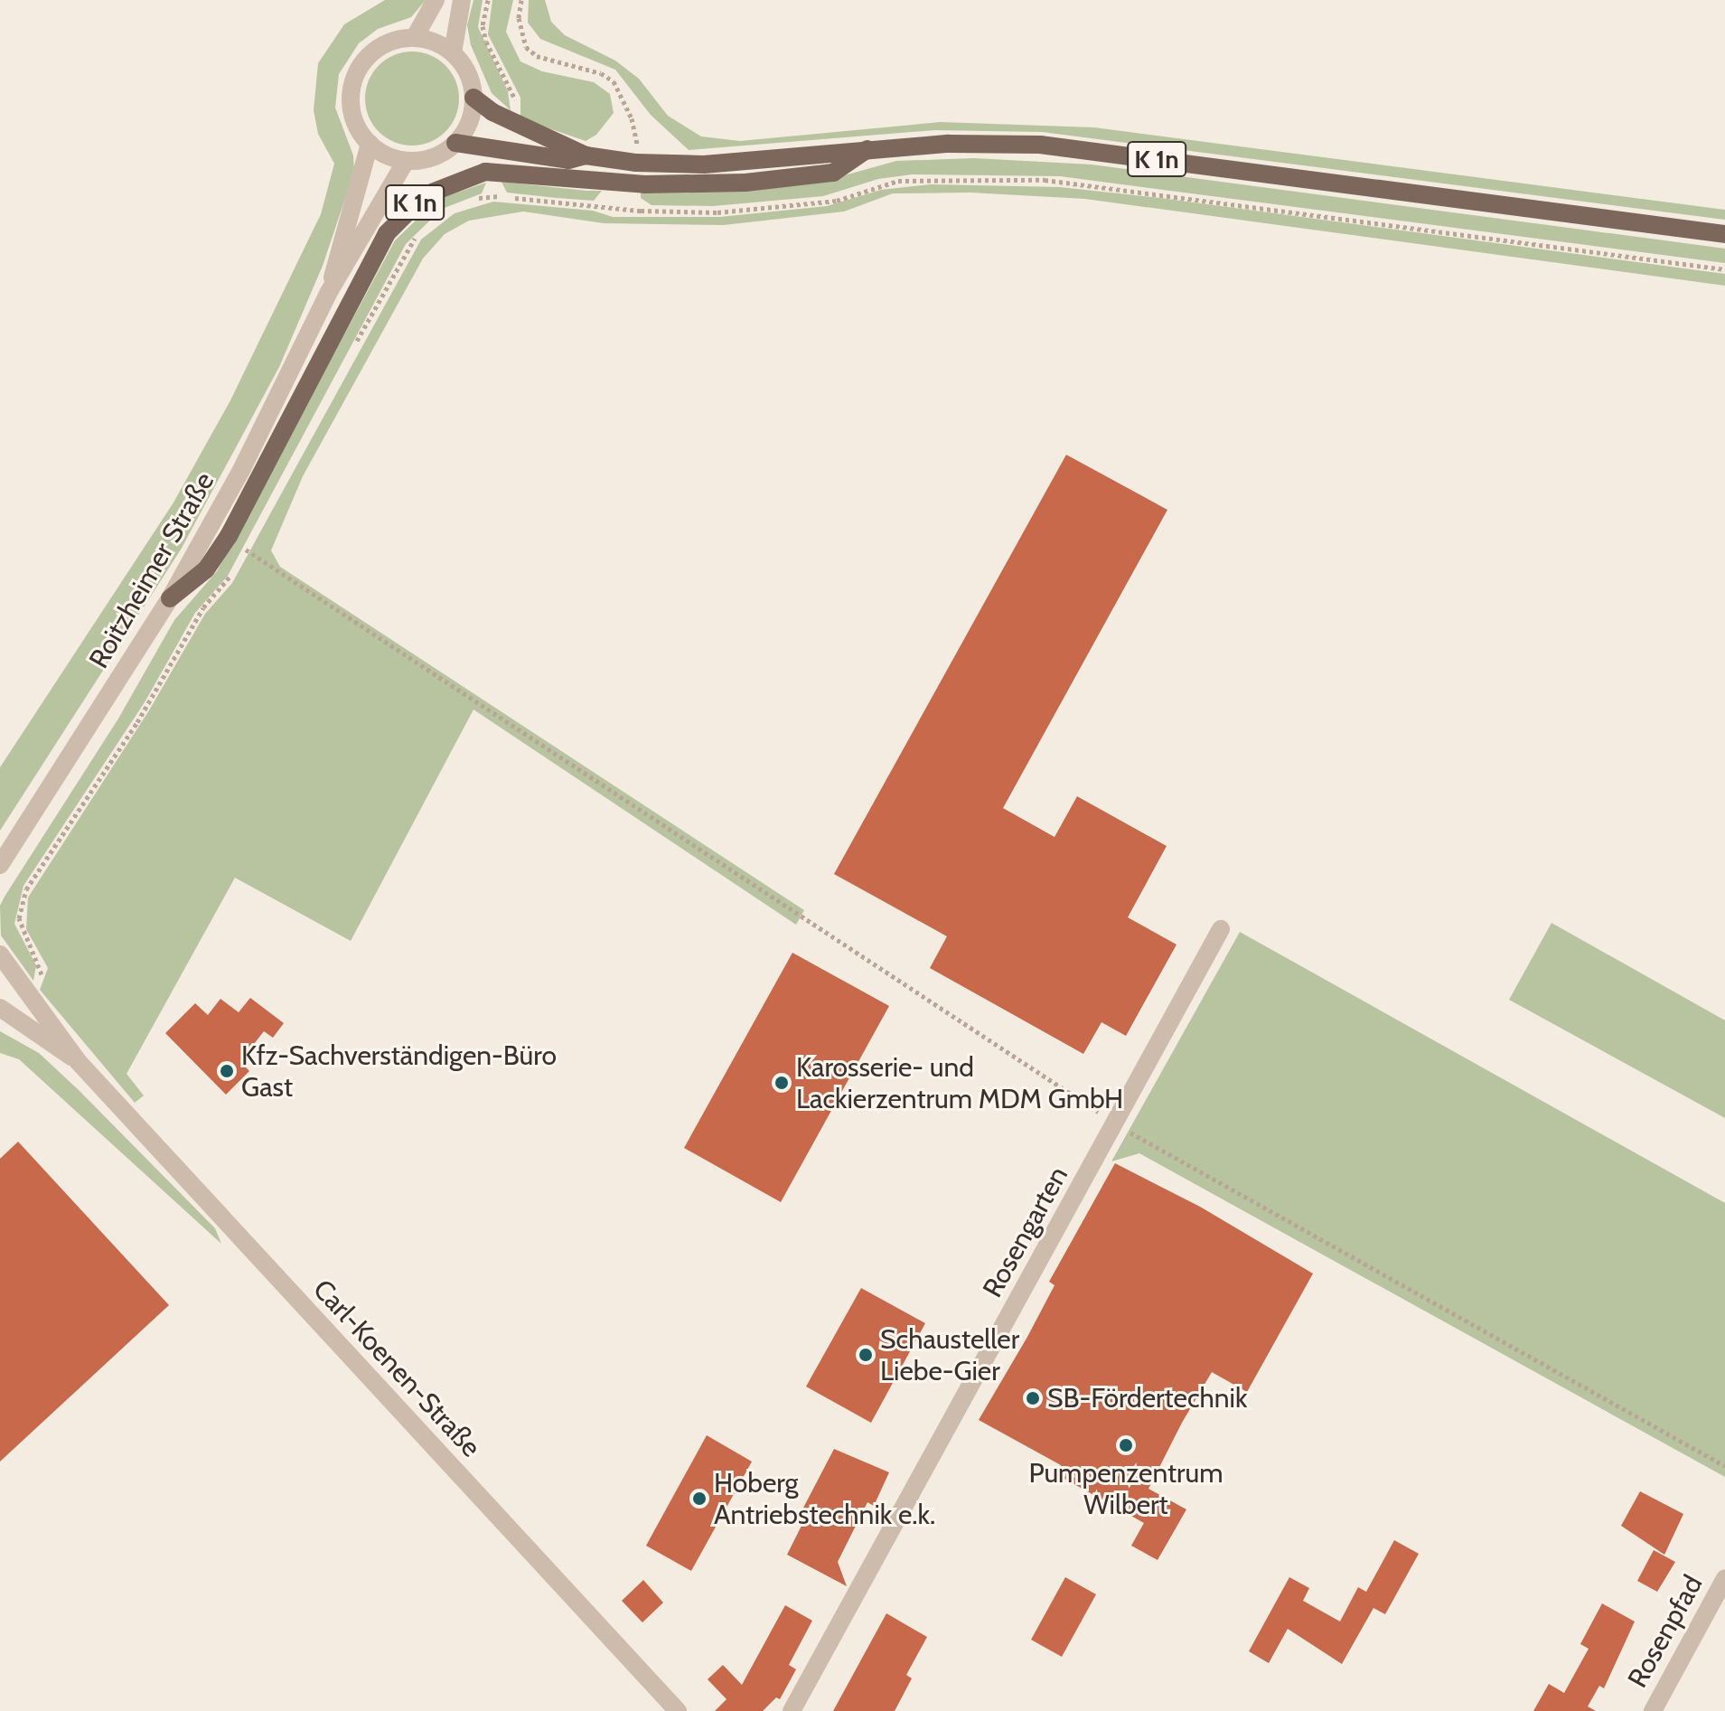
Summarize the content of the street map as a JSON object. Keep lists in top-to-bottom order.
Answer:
{
  "streets": {
    "main road": ["K 1n"],
    "street": [
      "Roitzheimer Straße",
      "Rosengarten",
      "Carl-Koenen-Straße",
      "Rosenpfad"
    ]
  },
  "crossings": [
    ["K 1n", "Roitzheimer Straße"]
  ],
  "places": [
    "Kfz-Sachverständigen-Büro Gast",
    "Karosserie- und Lackierzentrum MDM GmbH",
    "Schausteller Liebe-Gier",
    "SB-Fördertechnik",
    "Pumpenzentrum Wilbert",
    "Hoberg Antriebstechnik e.k."
  ]
}
